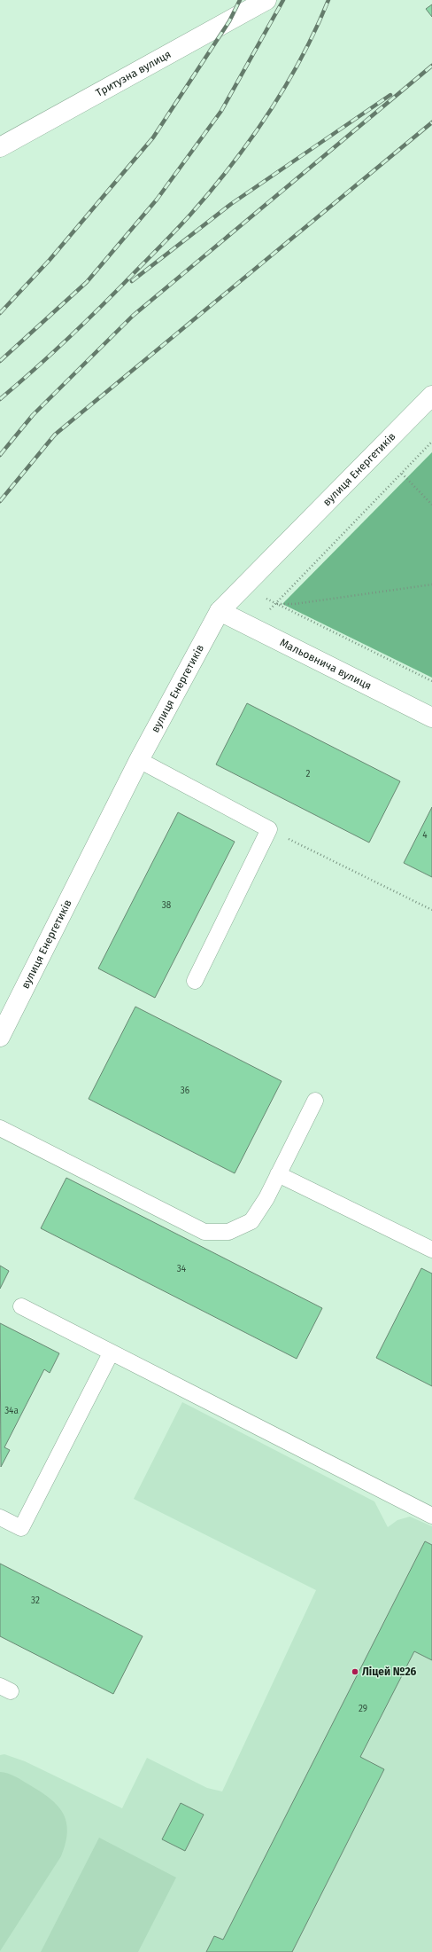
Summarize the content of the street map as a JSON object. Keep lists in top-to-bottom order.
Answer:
{
  "streets": {
    "street": ["Тритузна вулиця", "вулиця Енергетиків", "Мальовнича вулиця"]
  },
  "crossings": [
    ["вулиця Енергетиків", "Мальовнича вулиця"]
  ],
  "places": ["Ліцей №26"],
  "house_numbers": [
    "2",
    "4",
    "38",
    "36",
    "34",
    "34а",
    "32",
    "29"
  ]
}
